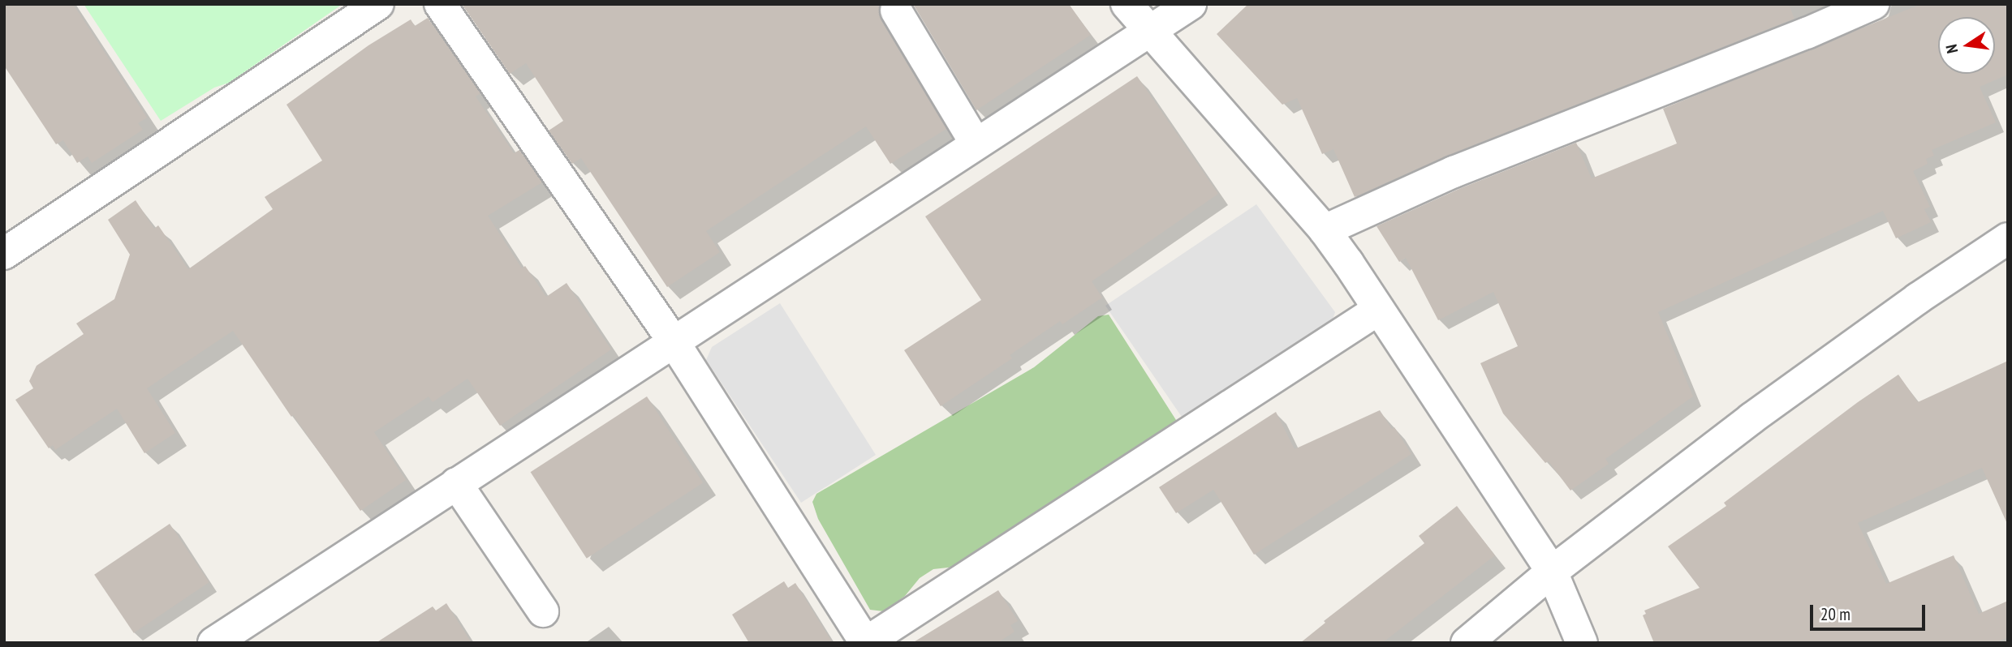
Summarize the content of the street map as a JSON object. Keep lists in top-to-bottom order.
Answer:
{
  "scale_bar": "20 m",
  "north": "left"
}
